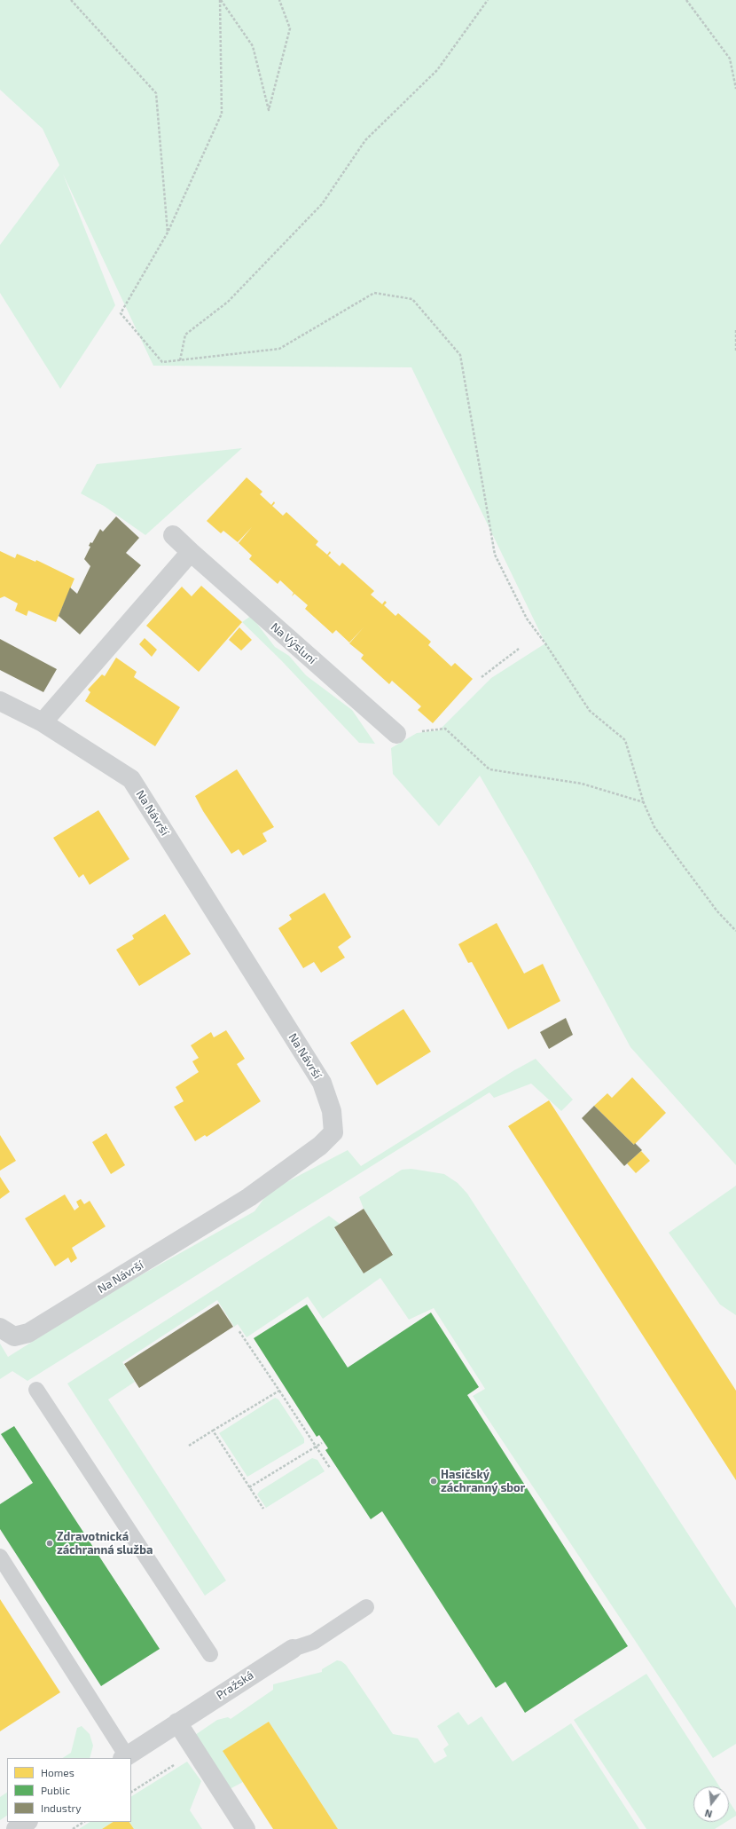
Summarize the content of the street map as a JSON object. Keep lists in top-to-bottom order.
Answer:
{
  "streets": {
    "street": ["Na Výsluní", "Na Návrší", "Pražská"]
  },
  "places": ["Hasičský záchranný sbor", "Zdravotnická záchranná služba"],
  "legend": ["Homes", "Public", "Industry"],
  "north": "bottom"
}
